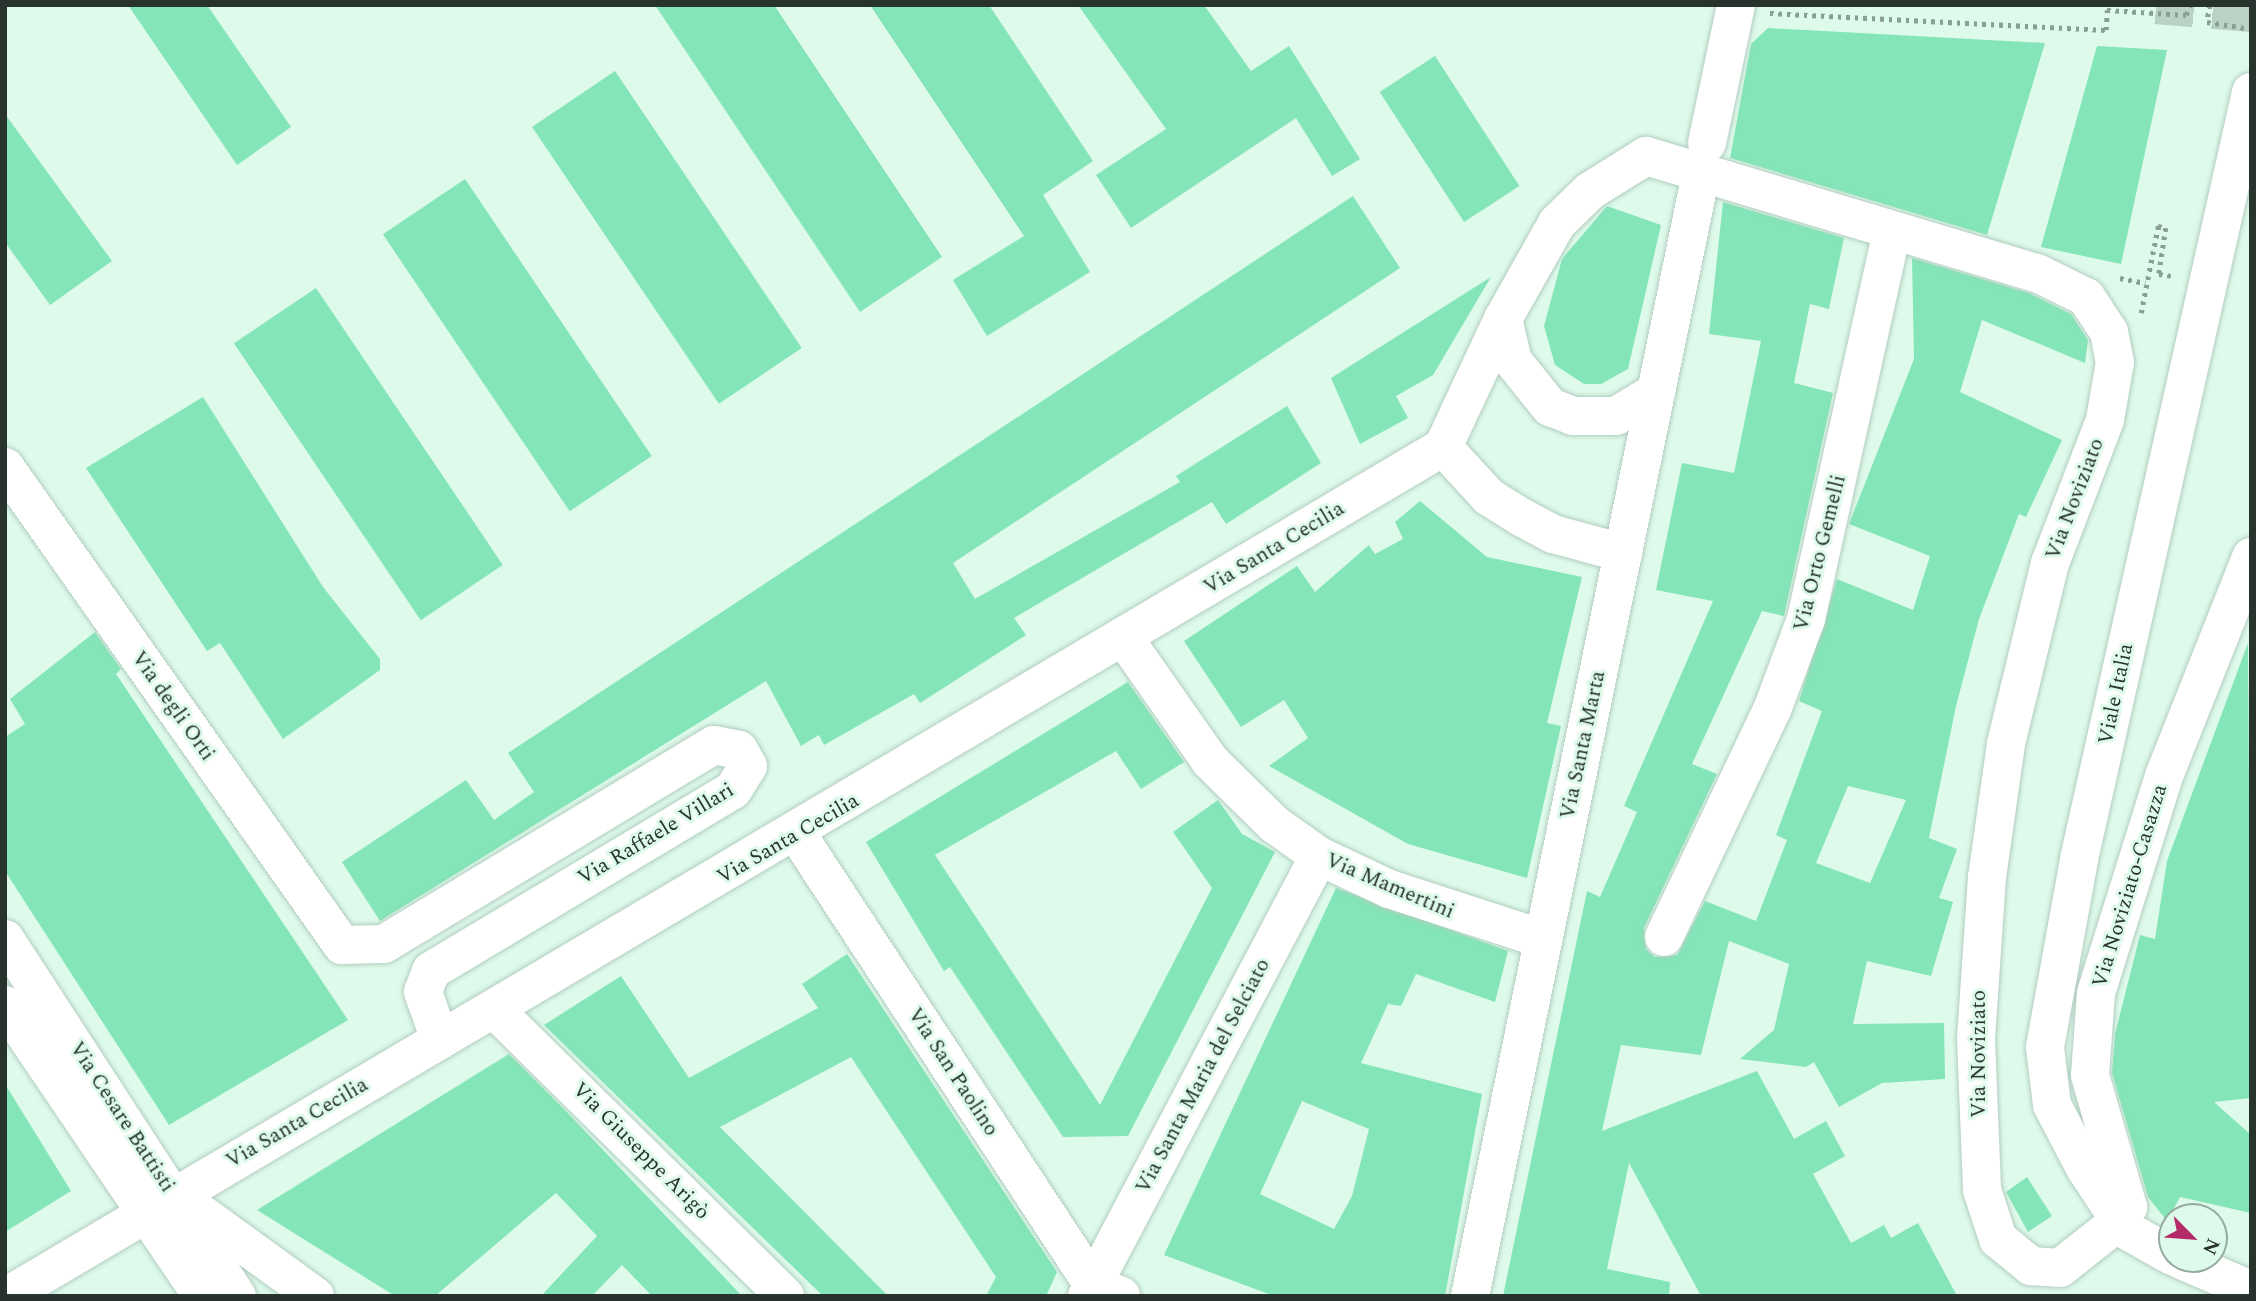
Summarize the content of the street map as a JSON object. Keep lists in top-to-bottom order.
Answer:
{
  "streets": {
    "street": [
      "Via Noviziato",
      "Via Santa Cecilia",
      "Via Orto Gemelli",
      "Viale Italia",
      "Via degli Orti",
      "Via Santa Marta",
      "Via Raffaele Villari",
      "Via Mamertini",
      "Via Noviziato-Casazza",
      "Via San Paolino",
      "Via Santa Maria del Selciato",
      "Via Cesare Battisti",
      "Via Giuseppe Arigò"
    ]
  },
  "crossings": [
    ["Via Noviziato", "Via Orto Gemelli"],
    ["Via Noviziato", "Viale Italia"],
    ["Via Noviziato", "Via Noviziato-Casazza"],
    ["Via Santa Cecilia", "Via Raffaele Villari"],
    ["Via Santa Cecilia", "Via Mamertini"],
    ["Via Santa Cecilia", "Via San Paolino"],
    ["Via Santa Cecilia", "Via Cesare Battisti"],
    ["Via Santa Cecilia", "Via Giuseppe Arigò"],
    ["Viale Italia", "Via Noviziato-Casazza"],
    ["Via degli Orti", "Via Raffaele Villari"],
    ["Via Santa Marta", "Via Mamertini"],
    ["Via Mamertini", "Via Santa Maria del Selciato"],
    ["Via San Paolino", "Via Santa Maria del Selciato"]
  ],
  "north": "bottom right"
}
